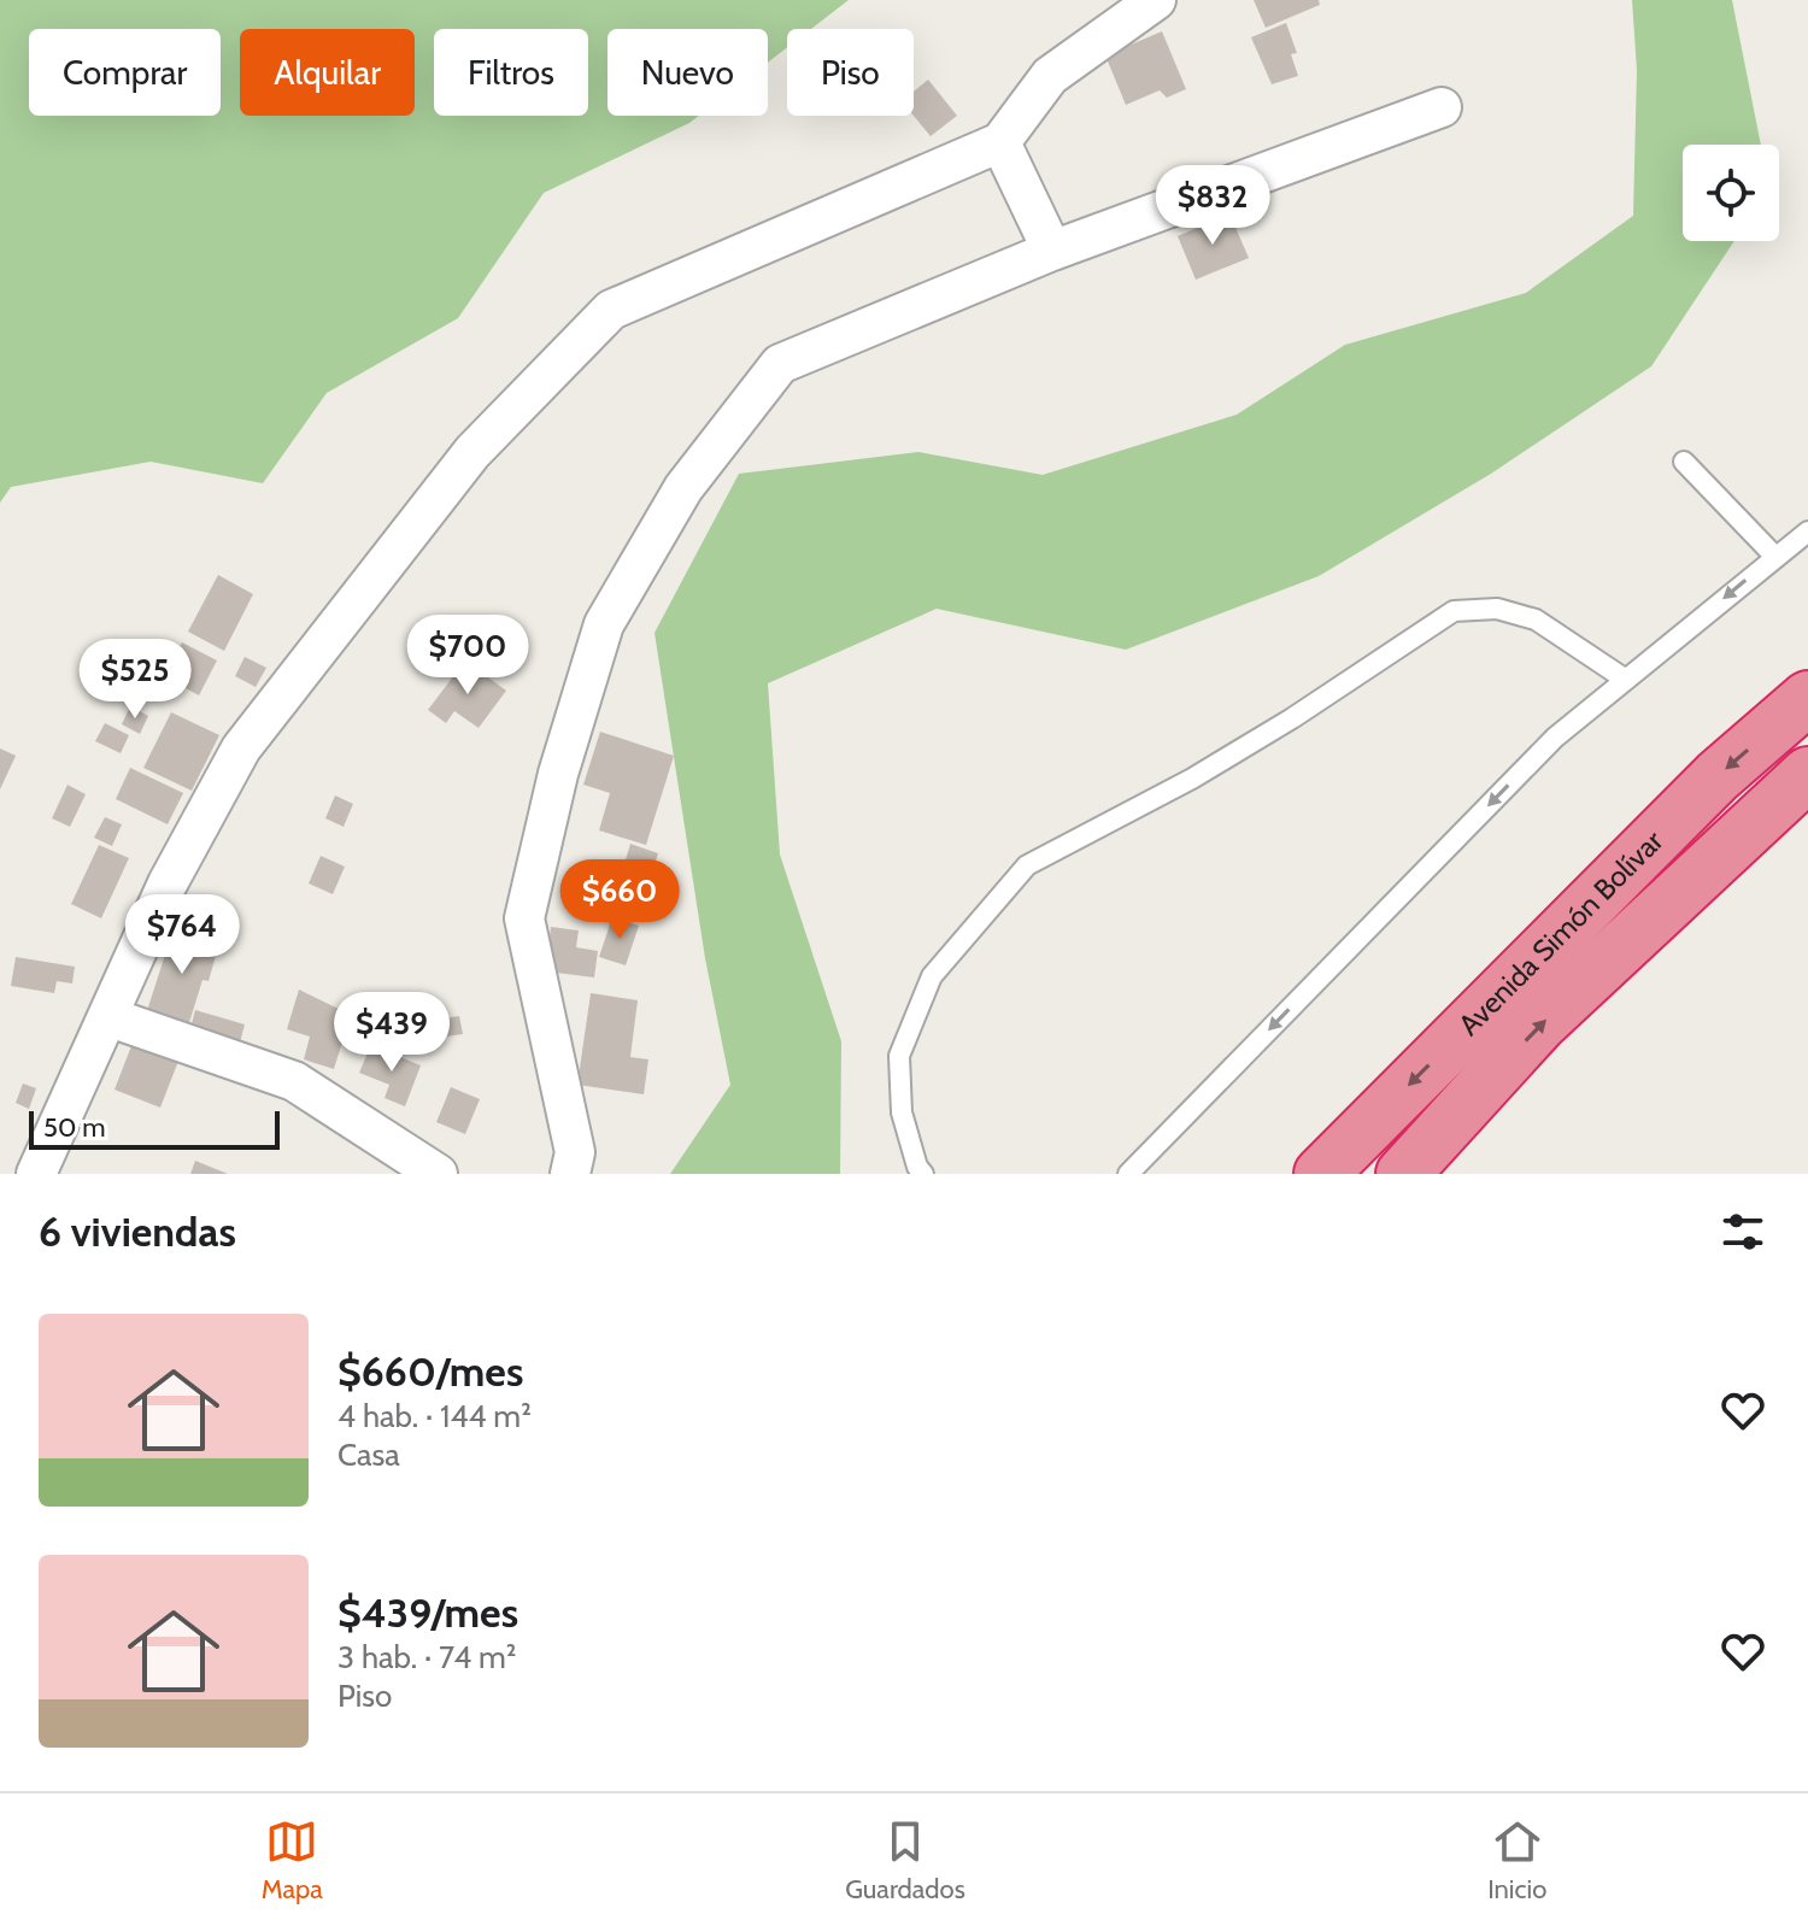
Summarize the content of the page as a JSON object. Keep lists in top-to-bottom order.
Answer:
{
  "streets": {
    "highway": ["Avenida Simón Bolívar"]
  },
  "scale_bar": "50 m",
  "page": {
    "chip": [
      "Comprar",
      "Alquilar",
      "Filtros",
      "Nuevo",
      "Piso"
    ],
    "price": [
      "$832",
      "$700",
      "$525",
      "$660",
      "$764",
      "$439"
    ],
    "scale": "50 m",
    "heading": "6 viviendas",
    "list": [
      {
        "name": "$660/mes",
        "note": "4 hab. · 144 m² · Casa"
      },
      {
        "name": "$439/mes",
        "note": "3 hab. · 74 m² · Piso"
      }
    ],
    "tabs": ["Mapa", "Guardados", "Inicio"]
  }
}
